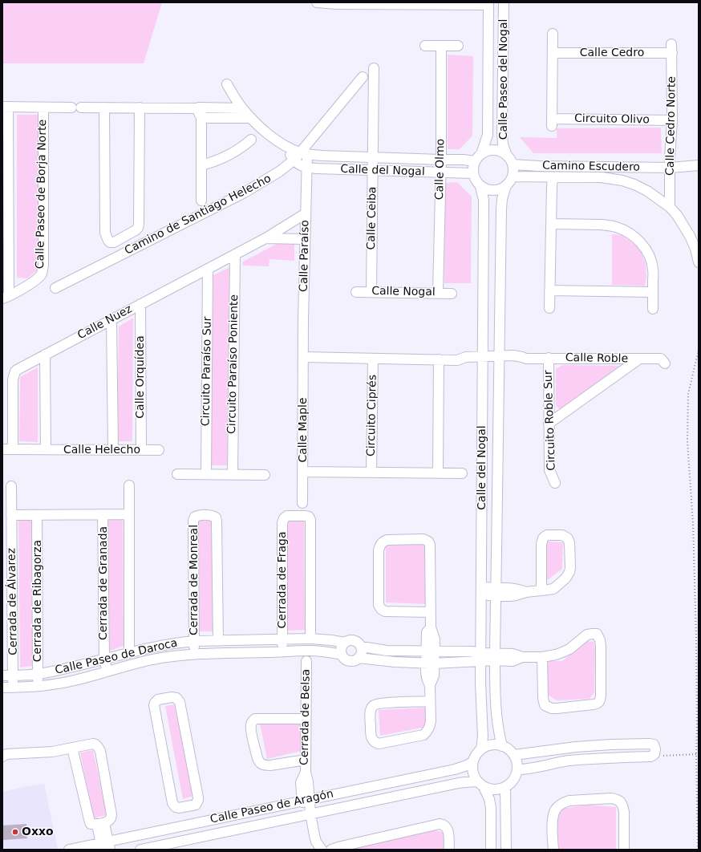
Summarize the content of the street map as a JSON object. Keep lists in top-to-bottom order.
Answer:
{
  "streets": {
    "street": [
      "Calle Cedro",
      "Calle Paseo del Nogal",
      "Circuito Olivo",
      "Calle Cedro Norte",
      "Camino Escudero",
      "Calle Olmo",
      "Calle del Nogal",
      "Calle Paseo de Borja Norte",
      "Camino de Santiago Helecho",
      "Calle Ceiba",
      "Calle Paraíso",
      "Calle Nogal",
      "Calle Nuez",
      "Calle Roble",
      "Circuito Paraíso Poniente",
      "Circuito Paraíso Sur",
      "Calle Orquídea",
      "Circuito Ciprés",
      "Circuito Roble Sur",
      "Calle Maple",
      "Calle Helecho",
      "Cerrada de Monreal",
      "Cerrada de Fraga",
      "Cerrada de Granada",
      "Cerrada de Ribagorza",
      "Cerrada de Álvarez",
      "Calle Paseo de Daroca",
      "Cerrada de Belsa",
      "Calle Paseo de Aragón"
    ]
  },
  "crossings": [
    ["Calle Cedro", "Circuito Olivo"],
    ["Calle Cedro", "Calle Cedro Norte"],
    ["Calle Paseo del Nogal", "Camino Escudero"],
    ["Calle Paseo del Nogal", "Calle del Nogal"],
    ["Circuito Olivo", "Calle Cedro Norte"],
    ["Calle Cedro Norte", "Camino Escudero"],
    ["Camino Escudero", "Calle del Nogal"],
    ["Calle Olmo", "Calle del Nogal"],
    ["Calle Olmo", "Calle Nogal"],
    ["Calle del Nogal", "Camino de Santiago Helecho"],
    ["Calle del Nogal", "Calle Ceiba"],
    ["Calle del Nogal", "Calle Paraíso"],
    ["Calle del Nogal", "Calle Roble"],
    ["Calle del Nogal", "Circuito Ciprés"],
    ["Calle del Nogal", "Calle Paseo de Aragón"],
    ["Camino de Santiago Helecho", "Calle Paraíso"],
    ["Calle Ceiba", "Calle Nogal"],
    ["Calle Paraíso", "Calle Nuez"],
    ["Calle Paraíso", "Circuito Ciprés"],
    ["Calle Paraíso", "Calle Maple"],
    ["Calle Nuez", "Circuito Paraíso Poniente"],
    ["Calle Nuez", "Circuito Paraíso Sur"],
    ["Calle Nuez", "Calle Orquídea"],
    ["Calle Nuez", "Calle Helecho"],
    ["Calle Roble", "Circuito Ciprés"],
    ["Calle Roble", "Circuito Roble Sur"],
    ["Calle Orquídea", "Calle Helecho"],
    ["Circuito Ciprés", "Calle Maple"],
    ["Cerrada de Monreal", "Calle Paseo de Daroca"],
    ["Cerrada de Fraga", "Calle Paseo de Daroca"],
    ["Cerrada de Granada", "Calle Paseo de Daroca"],
    ["Cerrada de Ribagorza", "Calle Paseo de Daroca"],
    ["Cerrada de Álvarez", "Calle Paseo de Daroca"],
    ["Cerrada de Belsa", "Calle Paseo de Aragón"]
  ],
  "places": ["Oxxo"]
}
